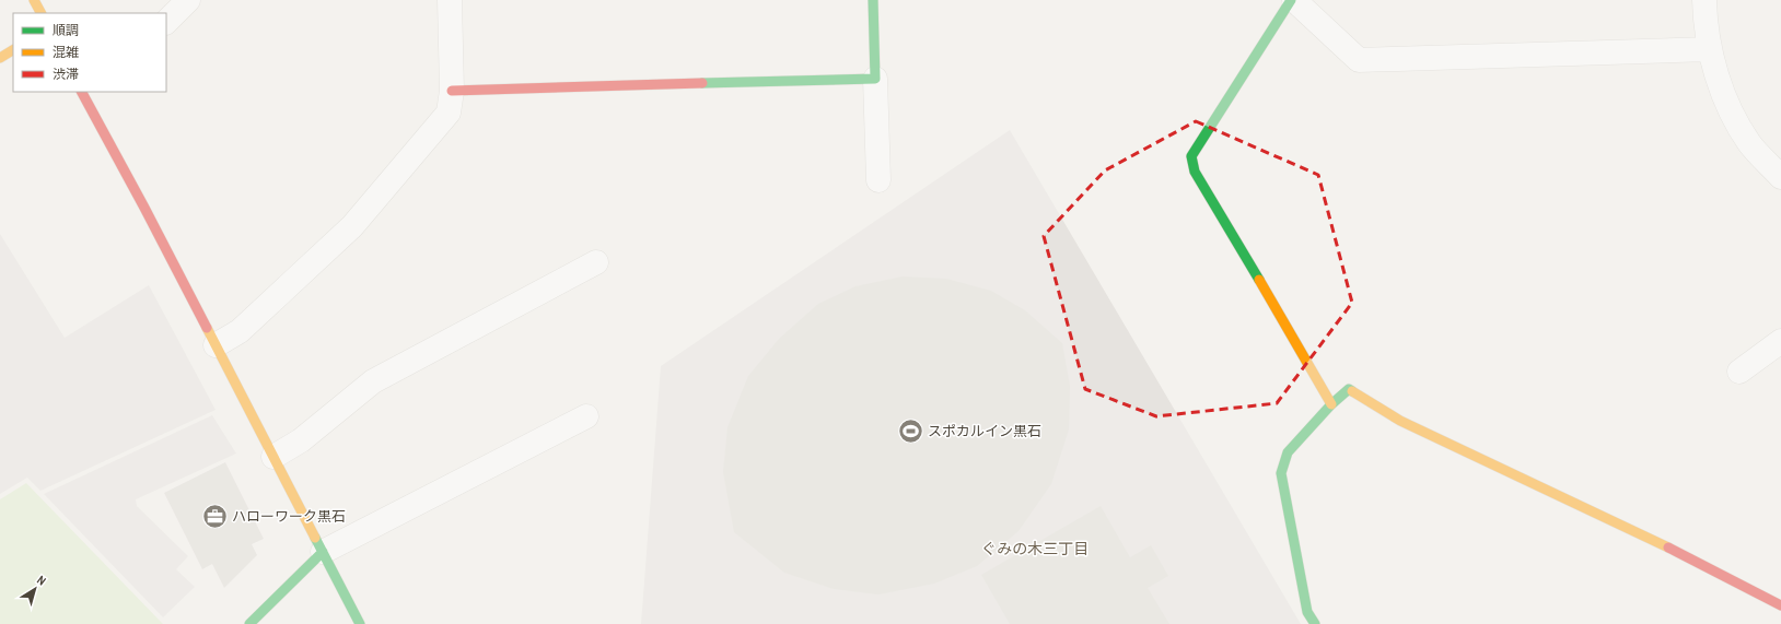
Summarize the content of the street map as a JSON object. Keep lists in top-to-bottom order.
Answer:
{
  "districts": ["ぐみの木三丁目"],
  "places": {
    "sports": ["スポカルイン黒石"],
    "office": ["ハローワーク黒石"]
  },
  "legend": ["順調", "混雑", "渋滞"],
  "north": "top right"
}
